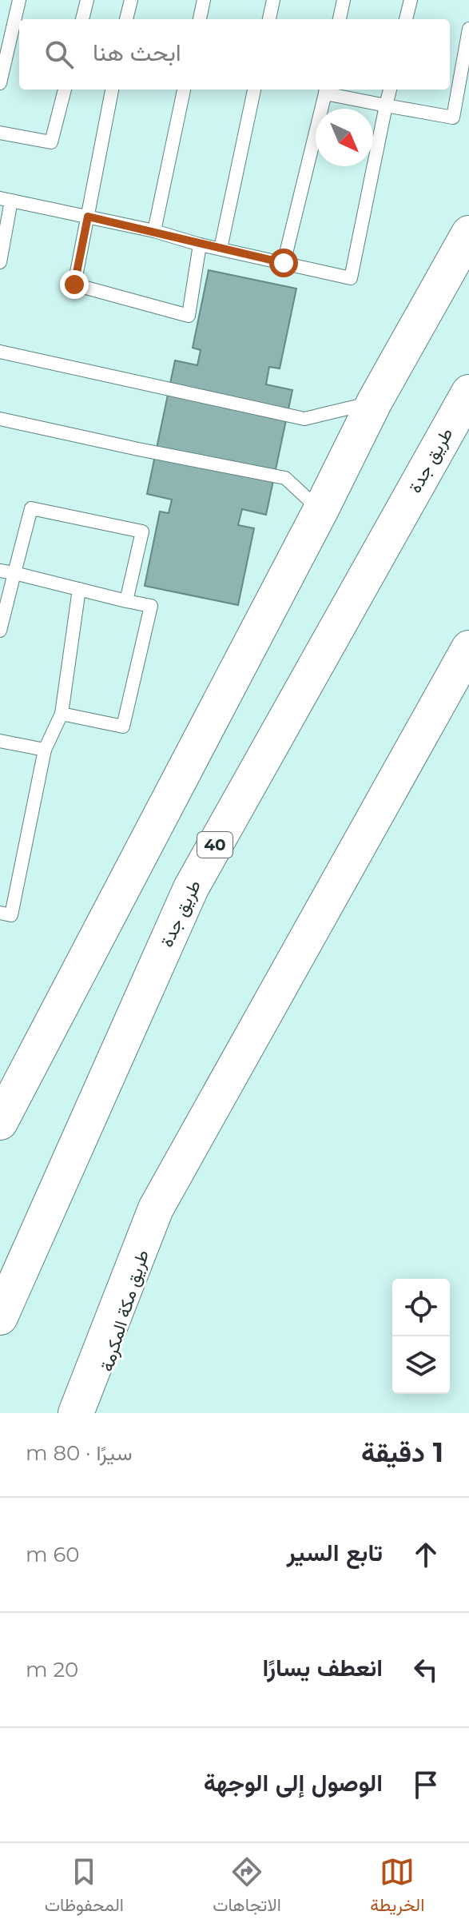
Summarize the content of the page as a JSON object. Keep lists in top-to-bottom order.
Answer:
{
  "streets": {
    "main road": ["طريق جدة", "40", "طريق مكة المكرمة"]
  },
  "north": "bottom right",
  "page": {
    "search": "ابحث هنا",
    "heading": ["1 دقيقة", "سيرًا · 80 m"],
    "list": [
      ["تابع السير", "60 m"],
      ["انعطف يسارًا", "20 m"],
      "الوصول إلى الوجهة"
    ],
    "nav": ["الخريطة", "الاتجاهات", "المحفوظات"]
  }
}
